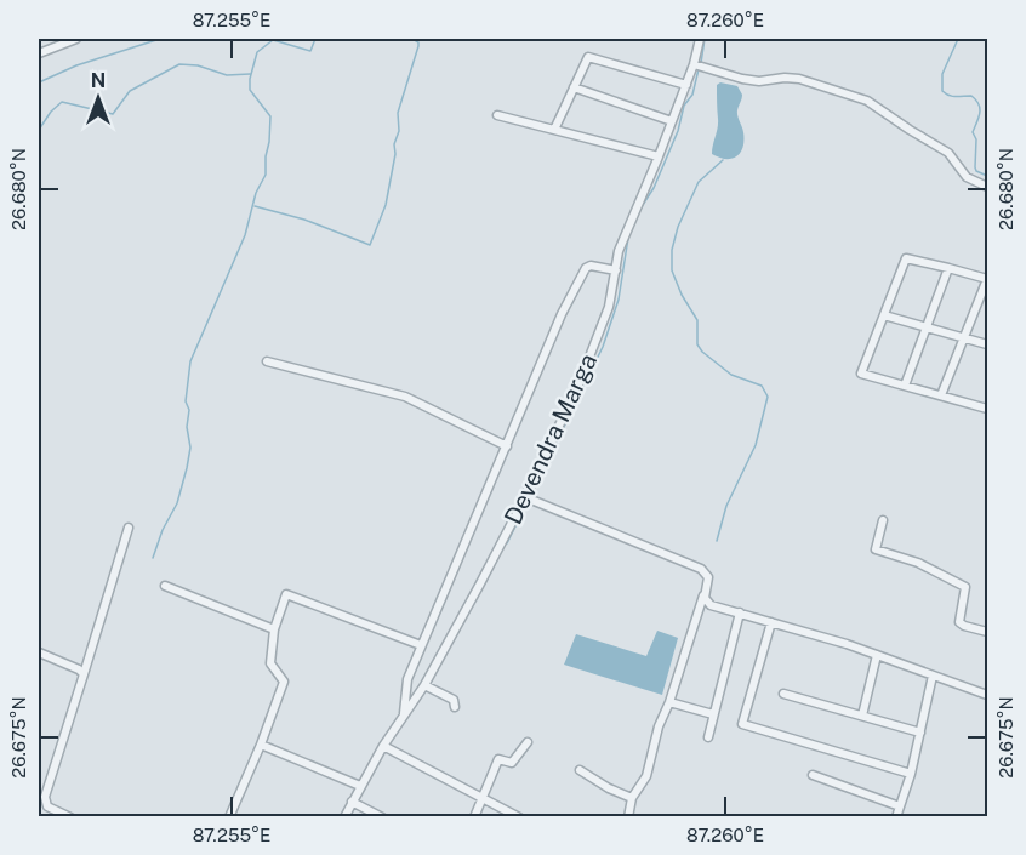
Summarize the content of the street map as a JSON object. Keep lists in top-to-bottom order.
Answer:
{
  "streets": {
    "street": ["Devendra Marga"]
  },
  "north": "top",
  "coordinates": [
    "87.255°E",
    "87.260°E",
    "26.680°N",
    "26.675°N"
  ]
}
